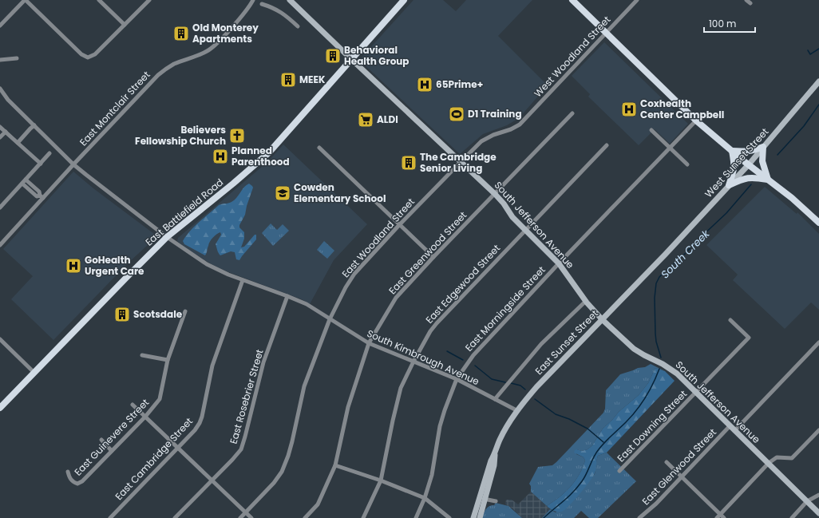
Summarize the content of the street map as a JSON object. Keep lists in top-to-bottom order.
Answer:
{
  "streets": {
    "main road": ["East Battlefield Road"],
    "street": [
      "West Woodland Street",
      "East Montclair Street",
      "West Sunset Street",
      "South Jefferson Avenue",
      "East Woodland Street",
      "East Greenwood Street",
      "East Edgewood Street",
      "East Morningside Street",
      "East Sunset Street",
      "South Kimbrough Avenue",
      "East Rosebrier Street",
      "East Downing Street",
      "East Guinevere Street",
      "East Cambridge Street",
      "East Glenwood Street"
    ]
  },
  "crossings": [
    ["West Woodland Street", "East Woodland Street"],
    ["East Montclair Street", "South Kimbrough Avenue"],
    ["West Sunset Street", "East Sunset Street"],
    ["East Battlefield Road", "South Jefferson Avenue"],
    ["East Battlefield Road", "South Kimbrough Avenue"],
    ["South Jefferson Avenue", "East Woodland Street"],
    ["South Jefferson Avenue", "East Greenwood Street"],
    ["South Jefferson Avenue", "East Edgewood Street"],
    ["South Jefferson Avenue", "East Morningside Street"],
    ["South Jefferson Avenue", "East Sunset Street"],
    ["South Jefferson Avenue", "East Downing Street"],
    ["South Jefferson Avenue", "East Glenwood Street"],
    ["East Woodland Street", "South Kimbrough Avenue"],
    ["East Greenwood Street", "South Kimbrough Avenue"],
    ["East Edgewood Street", "South Kimbrough Avenue"],
    ["East Morningside Street", "South Kimbrough Avenue"],
    ["East Sunset Street", "South Kimbrough Avenue"],
    ["South Kimbrough Avenue", "East Rosebrier Street"],
    ["South Kimbrough Avenue", "East Cambridge Street"]
  ],
  "water": ["South Creek"],
  "places": {
    "building": [
      "Old Monterey Apartments",
      "Behavioral Health Group",
      "MEEK",
      "The Cambridge Senior Living",
      "Scotsdale"
    ],
    "hospital": [
      "65Prime+",
      "Coxhealth Center Campbell",
      "Planned Parenthood",
      "GoHealth Urgent Care"
    ],
    "sports": ["D1 Training"],
    "supermarket": ["ALDI"],
    "church": ["Believers Fellowship Church"],
    "school or university": ["Cowden Elementary School"]
  },
  "scale_bar": "100 m"
}
